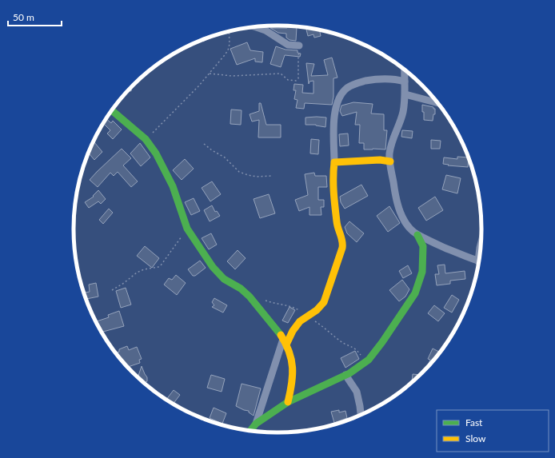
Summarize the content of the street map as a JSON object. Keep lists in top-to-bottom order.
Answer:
{
  "legend": ["Fast", "Slow"],
  "scale_bar": "50 m"
}
